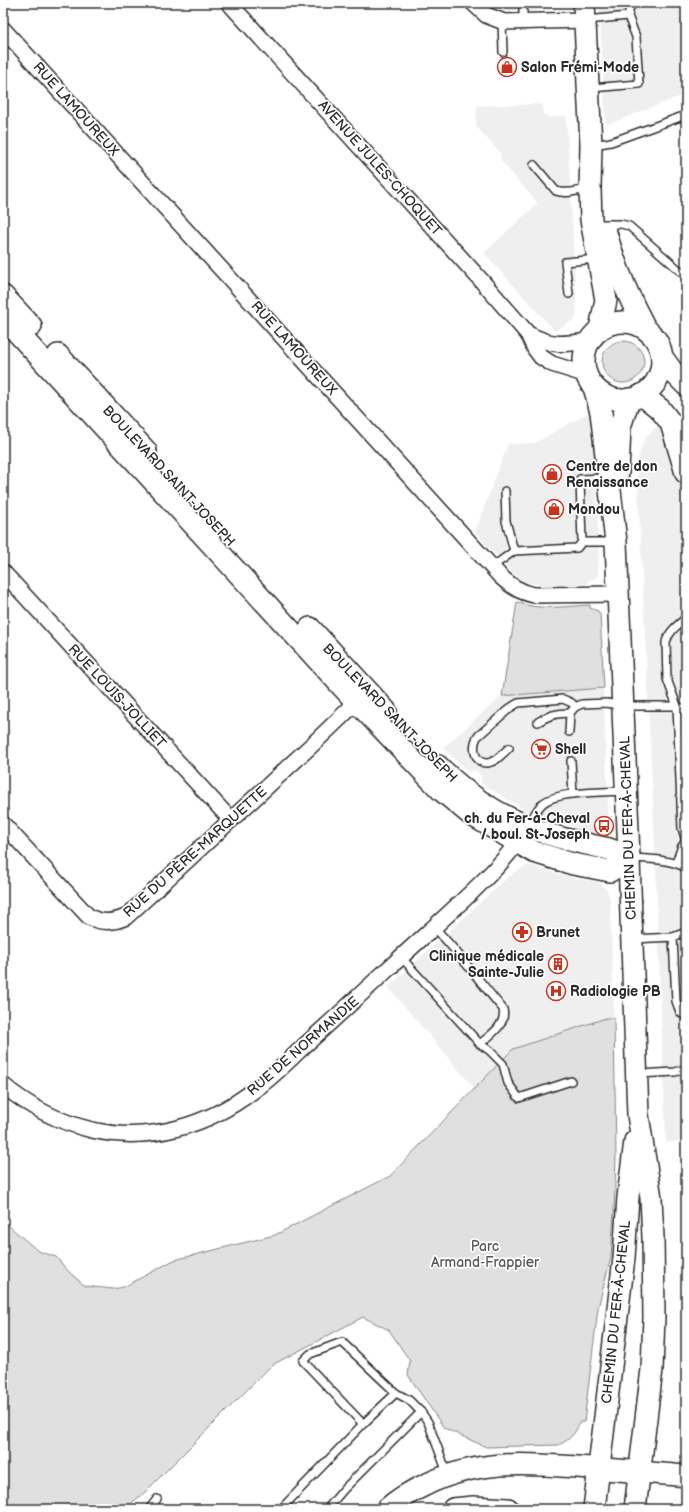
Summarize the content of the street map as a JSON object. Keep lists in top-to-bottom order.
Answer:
{
  "streets": {
    "street": [
      "RUE LAMOUREUX",
      "AVENUE JULES-CHOQUET",
      "BOULEVARD SAINT-JOSEPH",
      "RUE LOUIS-JOLLIET",
      "CHEMIN DU FER-À-CHEVAL",
      "RUE DU PÈRE-MARQUETTE",
      "RUE DE NORMANDIE"
    ]
  },
  "crossings": [
    ["RUE LAMOUREUX", "CHEMIN DU FER-À-CHEVAL"],
    ["AVENUE JULES-CHOQUET", "CHEMIN DU FER-À-CHEVAL"],
    ["BOULEVARD SAINT-JOSEPH", "CHEMIN DU FER-À-CHEVAL"],
    ["BOULEVARD SAINT-JOSEPH", "RUE DU PÈRE-MARQUETTE"],
    ["BOULEVARD SAINT-JOSEPH", "RUE DE NORMANDIE"],
    ["RUE LOUIS-JOLLIET", "RUE DU PÈRE-MARQUETTE"]
  ],
  "parks": ["Parc Armand-Frappier"],
  "places": {
    "shop": ["Salon Frémi-Mode", "Centre de don Renaissance", "Mondou"],
    "supermarket": ["Shell"],
    "bus stop": ["ch. du Fer-à-Cheval / boul. St-Joseph"],
    "pharmacy": ["Brunet"],
    "building": ["Clinique médicale Sainte-Julie"],
    "hospital": ["Radiologie PB"]
  }
}
